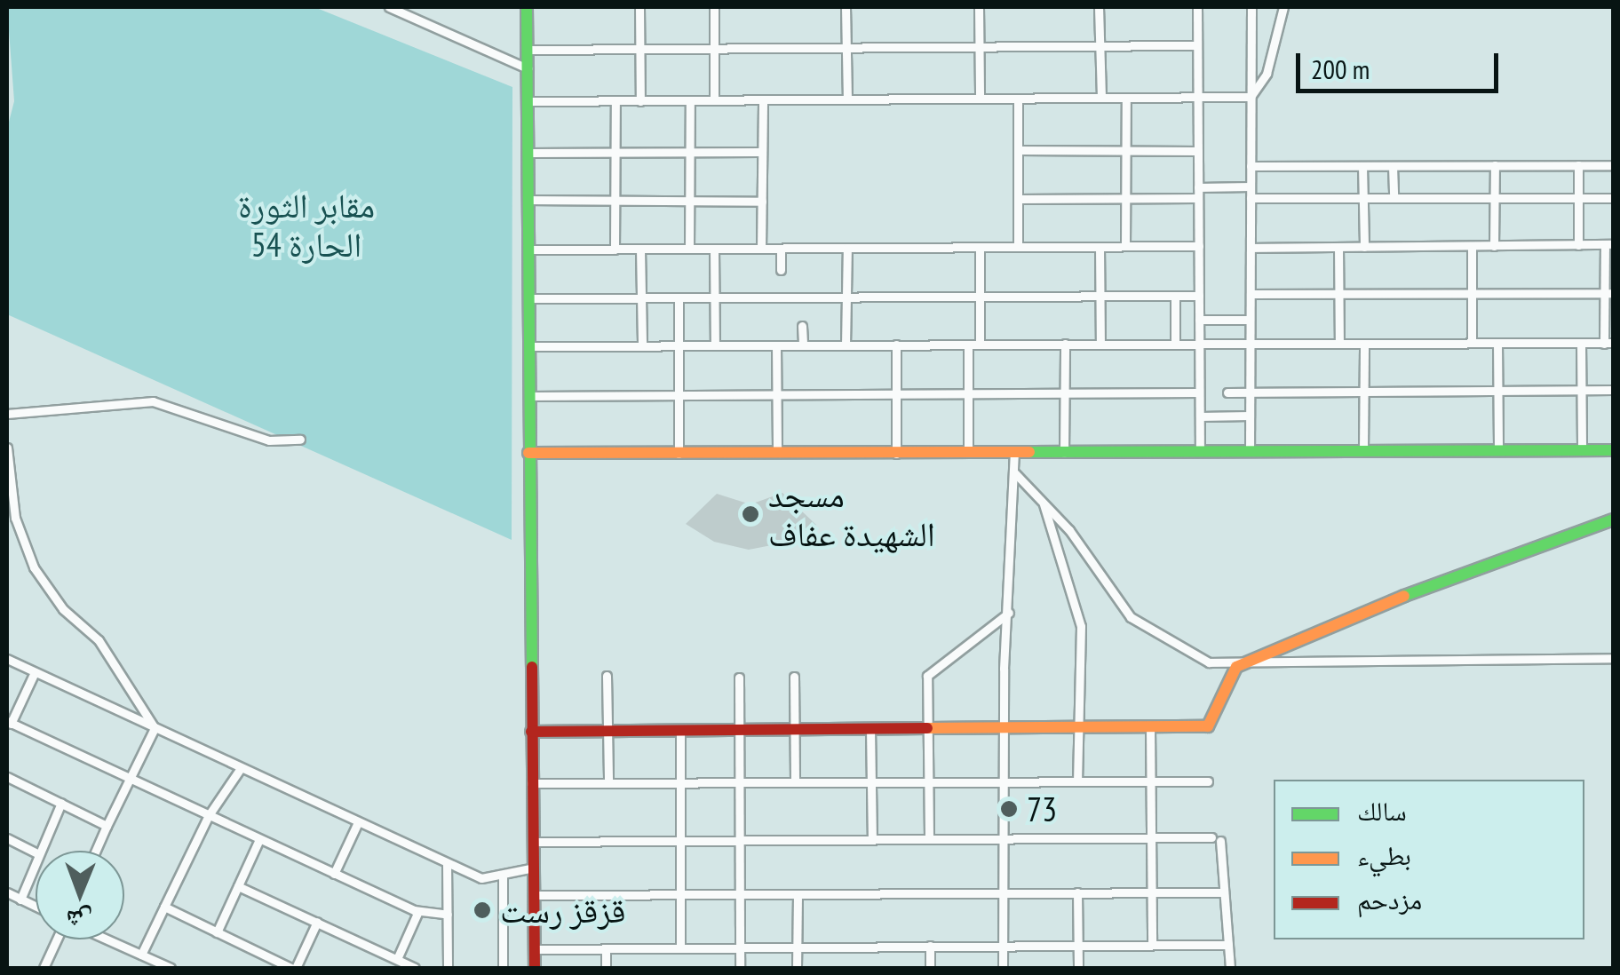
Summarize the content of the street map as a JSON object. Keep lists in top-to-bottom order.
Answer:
{
  "parks": ["مقابر الثورة الحارة 54"],
  "places": ["مسجد الشهيدة عفاف", "73", "قزقز رست"],
  "legend": ["سالك", "بطيء", "مزدحم"],
  "scale_bar": "200 m",
  "north": "bottom"
}
